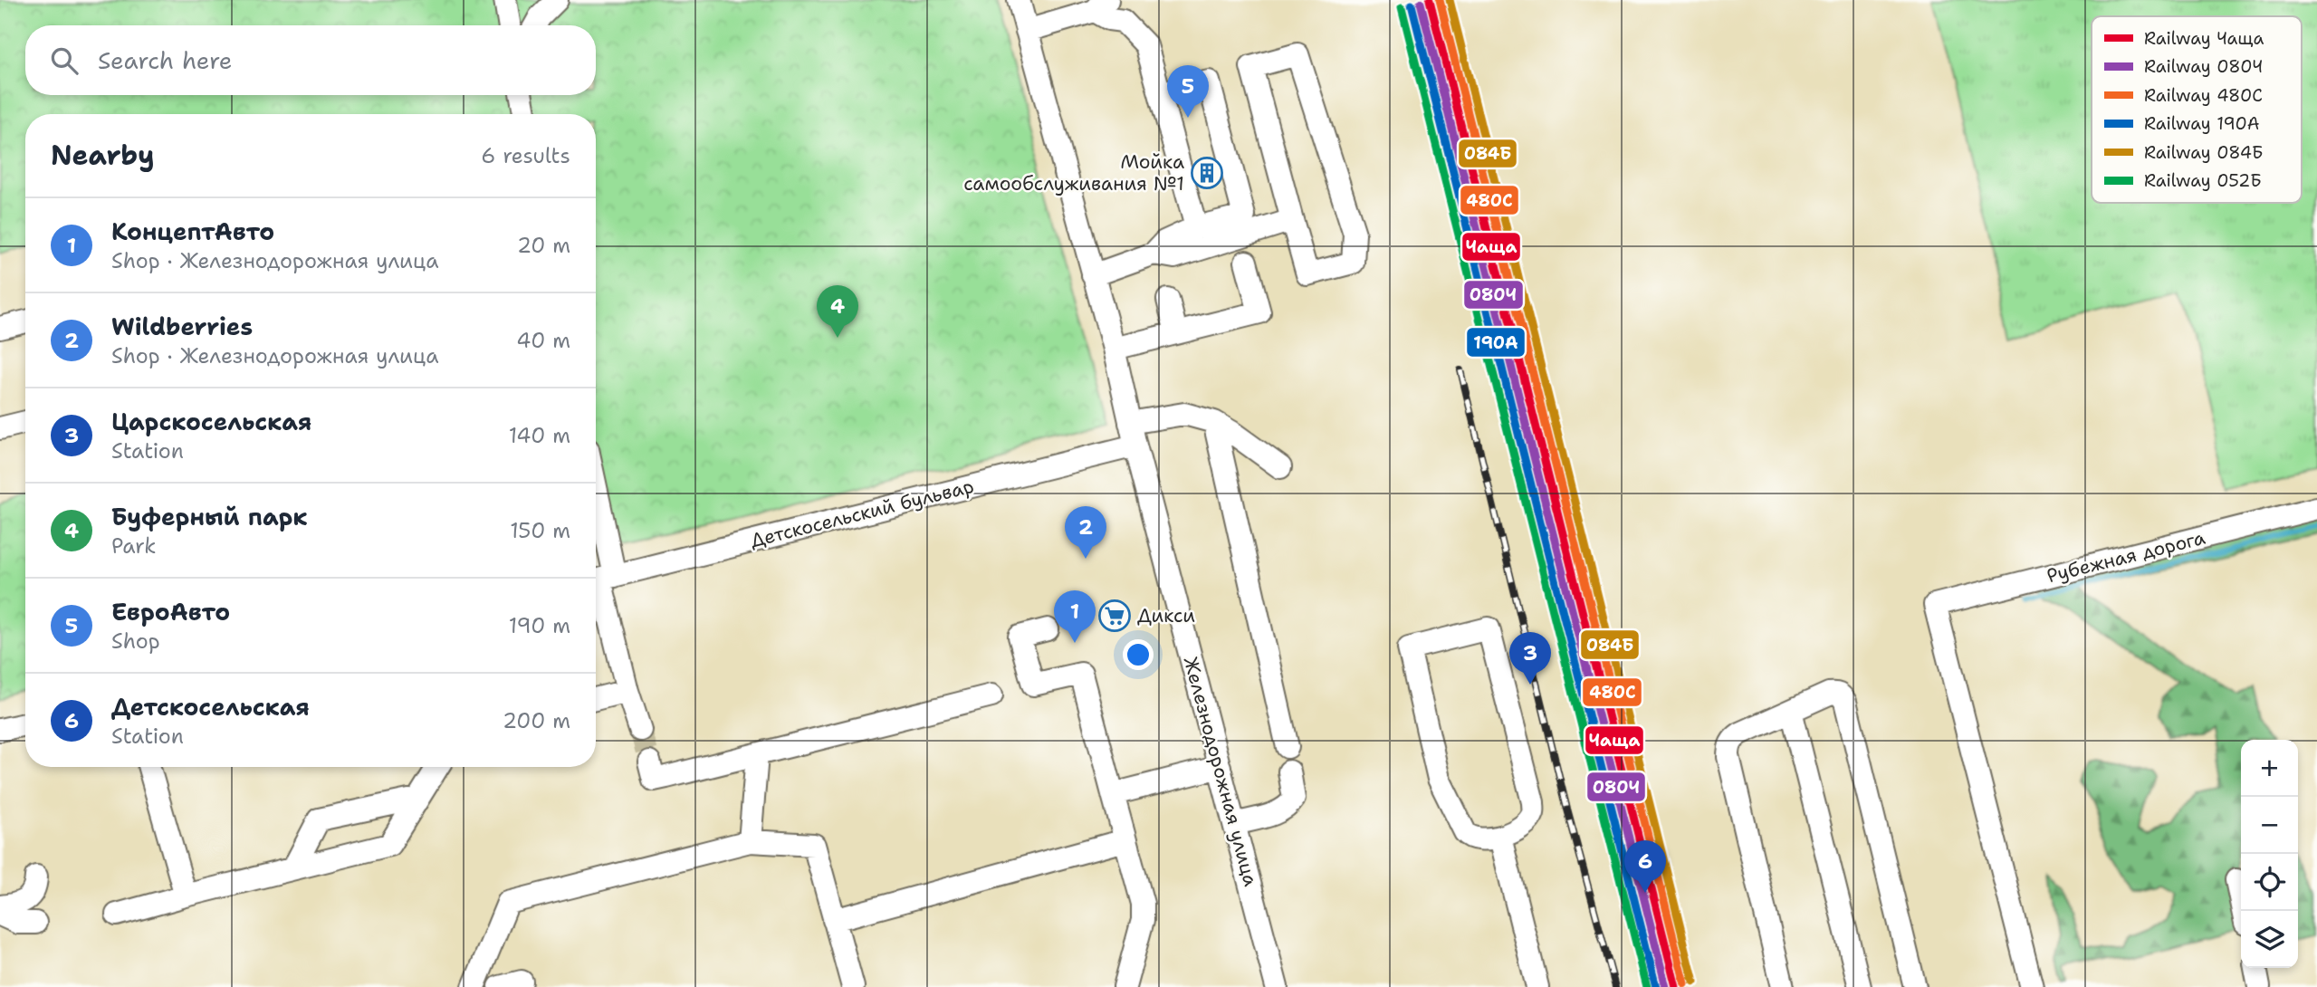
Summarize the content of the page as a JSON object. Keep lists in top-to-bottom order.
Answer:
{
  "streets": {
    "street": ["Детскосельский бульвар", "Рубежная дорога", "Железнодорожная улица"]
  },
  "crossings": [
    ["Детскосельский бульвар", "Железнодорожная улица"]
  ],
  "places": {
    "building": ["Мойка самообслуживания №1"],
    "supermarket": ["Дикси"]
  },
  "lines": [
    "rail line Чаща",
    "rail line 480С",
    "rail line 084Б",
    "rail line 080Ч",
    "rail line 190А",
    "rail line 052Б"
  ],
  "legend": [
    "Railway Чаща",
    "Railway 080Ч",
    "Railway 480С",
    "Railway 190А",
    "Railway 084Б",
    "Railway 052Б"
  ],
  "page": {
    "search": "Search here",
    "pins": [
      "5",
      "4",
      "2",
      "1",
      "3",
      "6"
    ],
    "heading": ["Nearby", "6 results"],
    "list": [
      {
        "mark": "1",
        "name": "КонцептАвто",
        "note": "Shop · Железнодорожная улица",
        "value": "20 m"
      },
      {
        "mark": "2",
        "name": "Wildberries",
        "note": "Shop · Железнодорожная улица",
        "value": "40 m"
      },
      {
        "mark": "3",
        "name": "Царскосельская",
        "note": "Station",
        "value": "140 m"
      },
      {
        "mark": "4",
        "name": "Буферный парк",
        "note": "Park",
        "value": "150 m"
      },
      {
        "mark": "5",
        "name": "ЕвроАвто",
        "note": "Shop",
        "value": "190 m"
      },
      {
        "mark": "6",
        "name": "Детскосельская",
        "note": "Station",
        "value": "200 m"
      }
    ],
    "map_buttons": ["+", "−"]
  }
}
